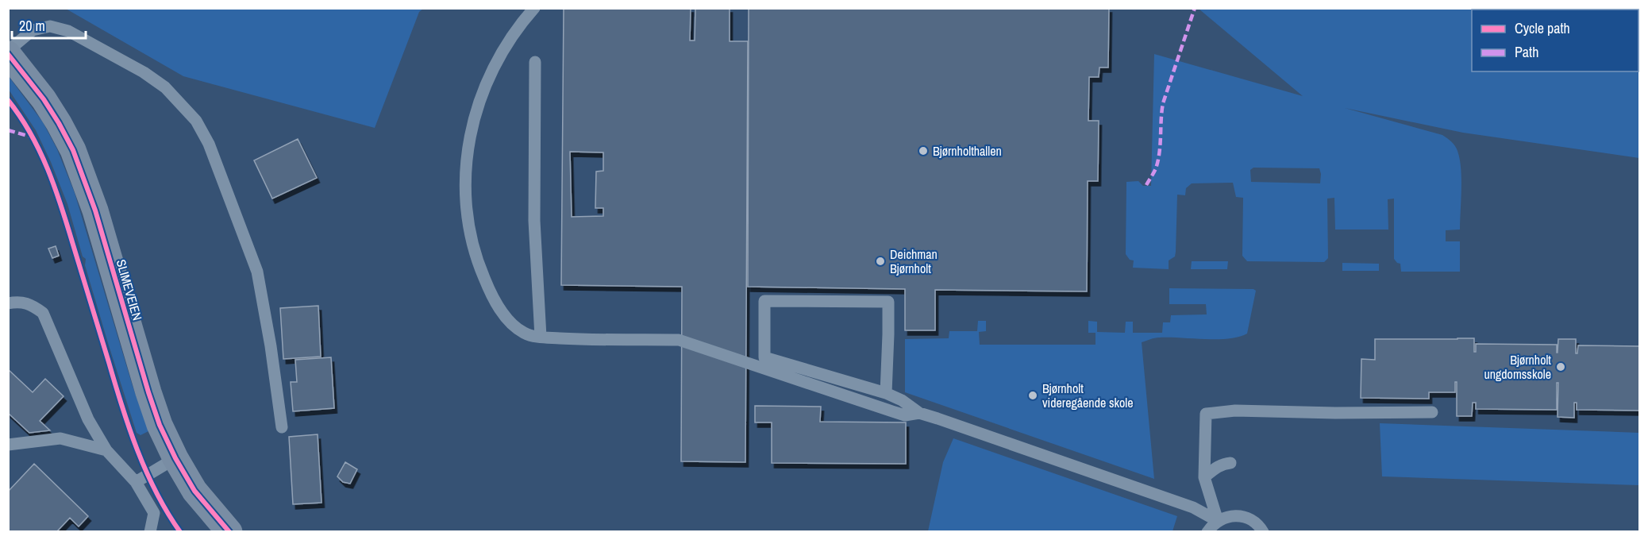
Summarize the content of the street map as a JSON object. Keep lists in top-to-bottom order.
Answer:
{
  "streets": {
    "street": ["SLIMEVEIEN"]
  },
  "places": [
    "Bjørnholthallen",
    "Deichman Bjørnholt",
    "Bjørnholt ungdomsskole",
    "Bjørnholt videregående skole"
  ],
  "legend": ["Cycle path", "Path"],
  "scale_bar": "20 m"
}
